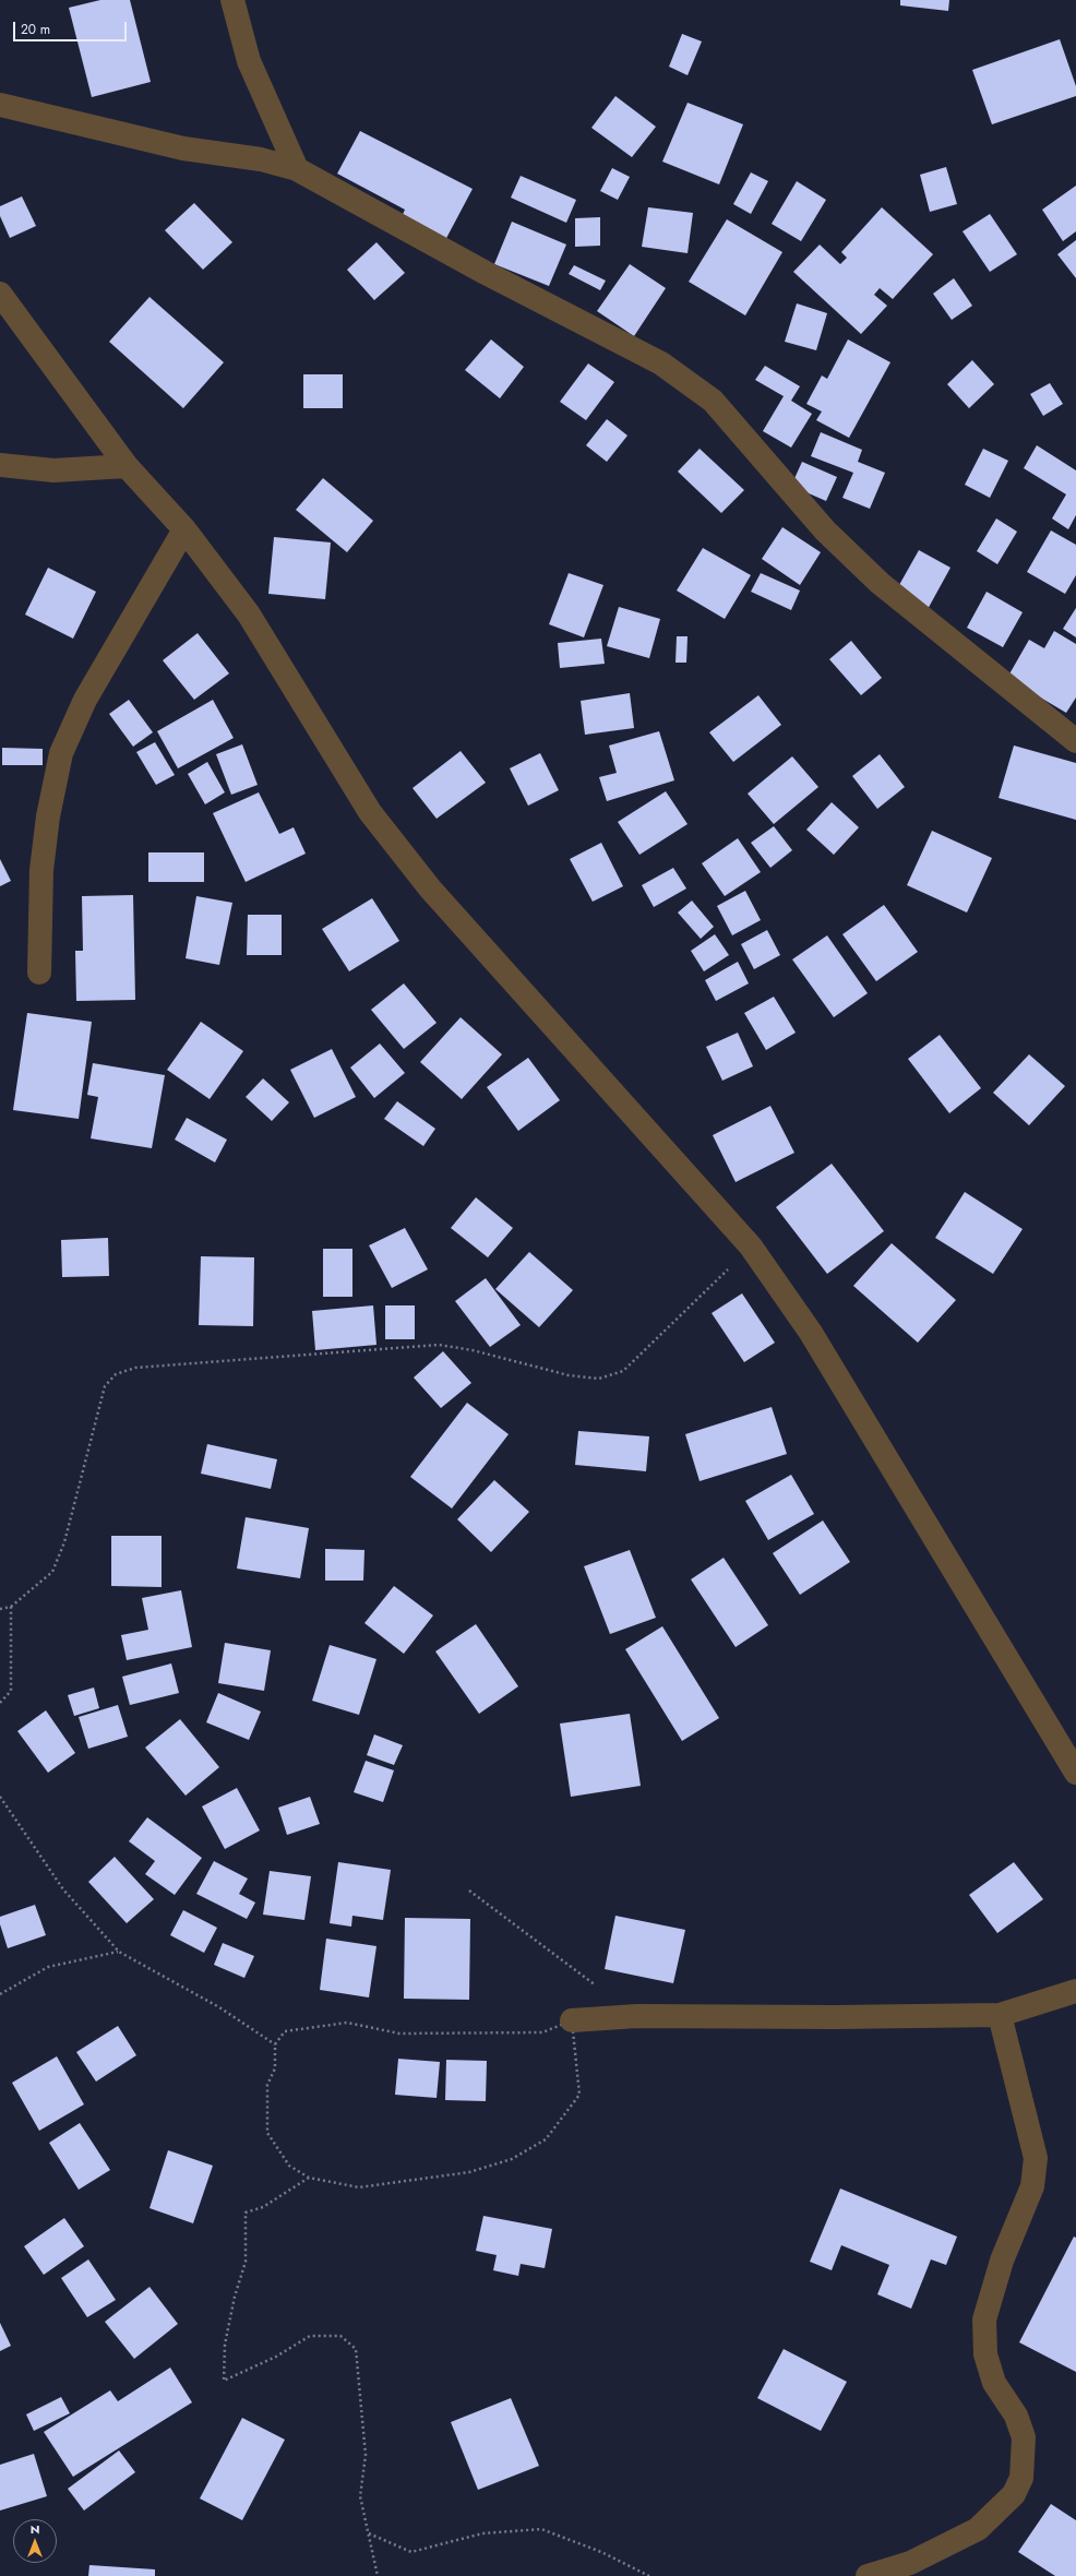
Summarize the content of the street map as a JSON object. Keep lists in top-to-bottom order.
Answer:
{
  "scale_bar": "20 m",
  "north": "top"
}
